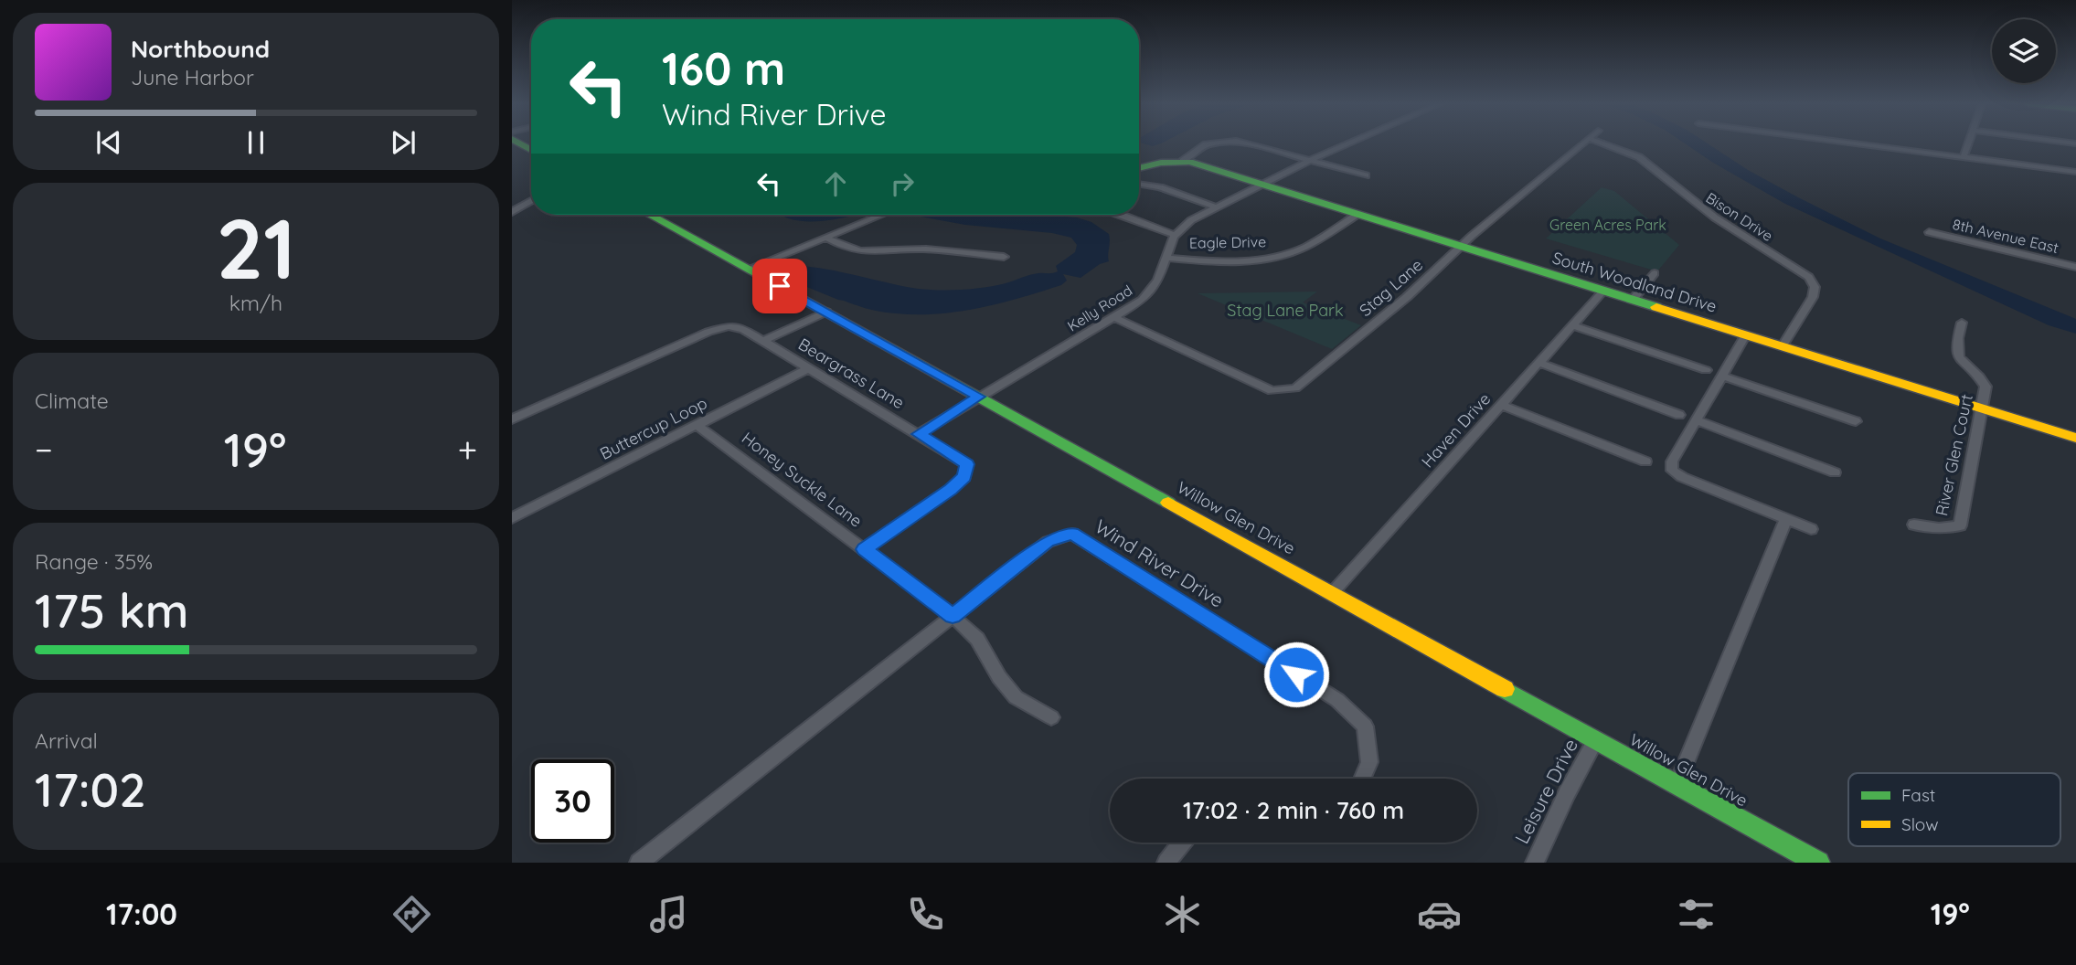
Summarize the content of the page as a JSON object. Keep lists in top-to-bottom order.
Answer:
{
  "streets": {
    "main road": ["South Woodland Drive", "Willow Glen Drive"],
    "street": [
      "Bison Drive",
      "8th Avenue East",
      "Eagle Drive",
      "Stag Lane",
      "Kelly Road",
      "Beargrass Lane",
      "Buttercup Loop",
      "Haven Drive",
      "River Glen Court",
      "Honey Suckle Lane",
      "Wind River Drive",
      "Leisure Drive"
    ]
  },
  "crossings": [
    ["Bison Drive", "South Woodland Drive"],
    ["Eagle Drive", "South Woodland Drive"],
    ["Eagle Drive", "Kelly Road"],
    ["South Woodland Drive", "Stag Lane"],
    ["South Woodland Drive", "Haven Drive"],
    ["South Woodland Drive", "River Glen Court"],
    ["Stag Lane", "Kelly Road"],
    ["Kelly Road", "Beargrass Lane"],
    ["Kelly Road", "Willow Glen Drive"],
    ["Beargrass Lane", "Buttercup Loop"],
    ["Beargrass Lane", "Honey Suckle Lane"],
    ["Buttercup Loop", "Honey Suckle Lane"],
    ["Haven Drive", "Willow Glen Drive"],
    ["Honey Suckle Lane", "Wind River Drive"],
    ["Willow Glen Drive", "Leisure Drive"]
  ],
  "parks": ["Green Acres Park", "Stag Lane Park"],
  "legend": ["Fast", "Slow"],
  "page": {
    "turn": ["160 m", "Wind River Drive"],
    "song": ["Northbound", "June Harbor"],
    "tile": [
      ["21", "km/h"],
      "Climate",
      ["Range · 35%", "175 km"],
      ["Arrival", "17:02"]
    ],
    "heat": ["−", "19°", "+"],
    "limit": "30",
    "trip": "17:02 · 2 min · 760 m",
    "tabs": ["17:00", "19°"]
  }
}
